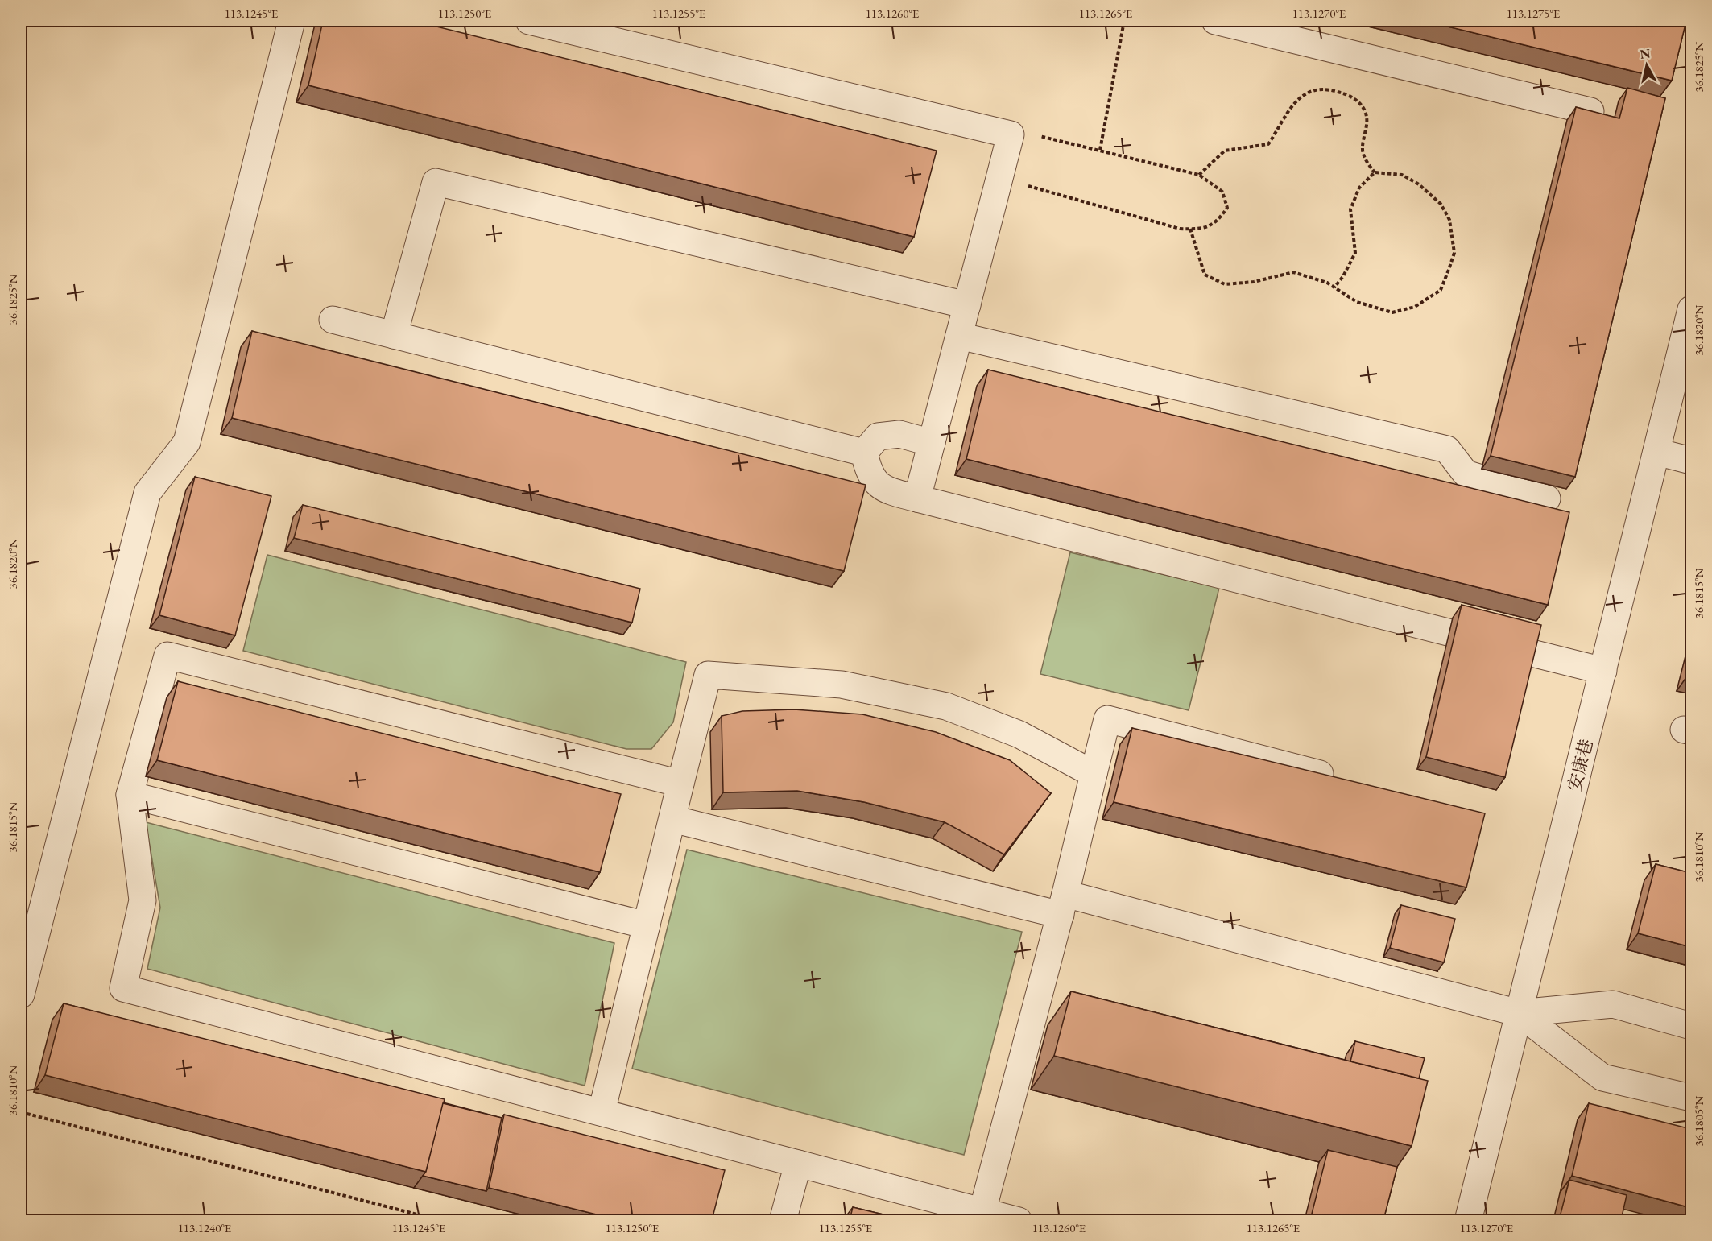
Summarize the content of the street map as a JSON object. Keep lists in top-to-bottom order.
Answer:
{
  "streets": {
    "street": ["安康巷"]
  },
  "north": "top",
  "coordinates": [
    "113.1245°E",
    "113.1250°E",
    "113.1255°E",
    "113.1260°E",
    "113.1265°E",
    "113.1270°E",
    "113.1275°E",
    "36.1825°N",
    "36.1820°N",
    "36.1815°N",
    "36.1810°N",
    "36.1805°N",
    "113.1240°E"
  ]
}
